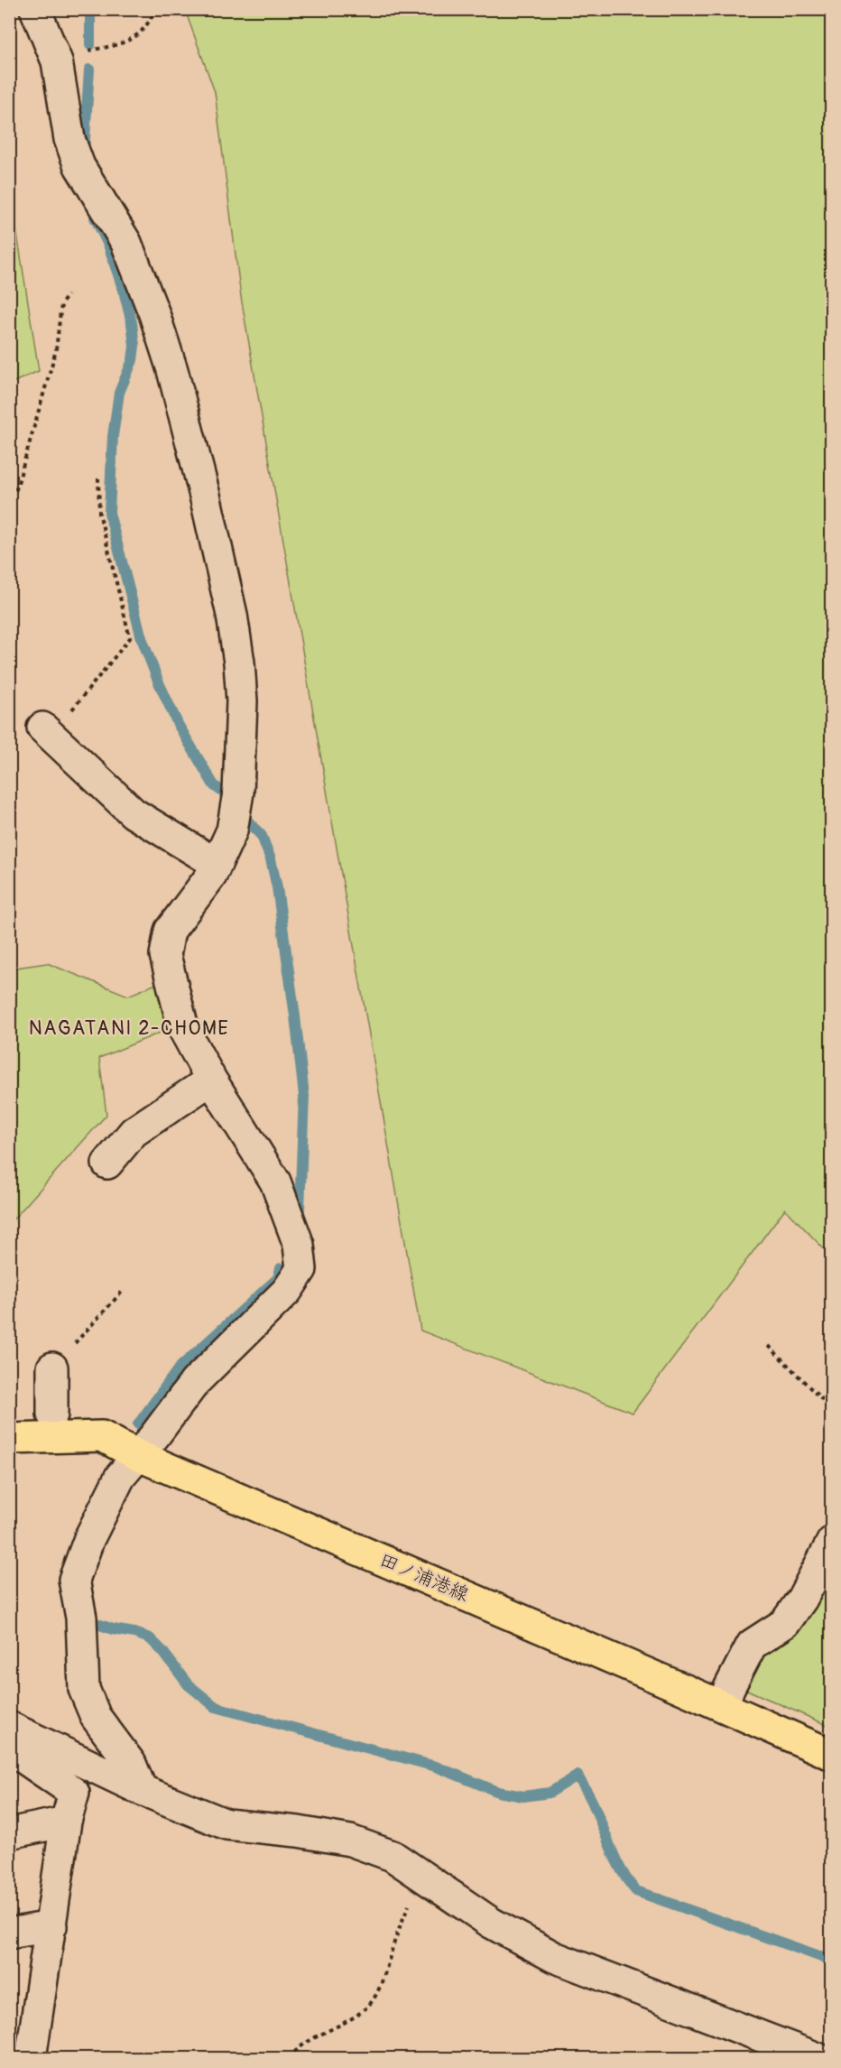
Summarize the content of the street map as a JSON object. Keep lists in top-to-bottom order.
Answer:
{
  "streets": {
    "main road": ["田ノ浦港線"]
  },
  "districts": ["NAGATANI 2-CHOME"]
}
